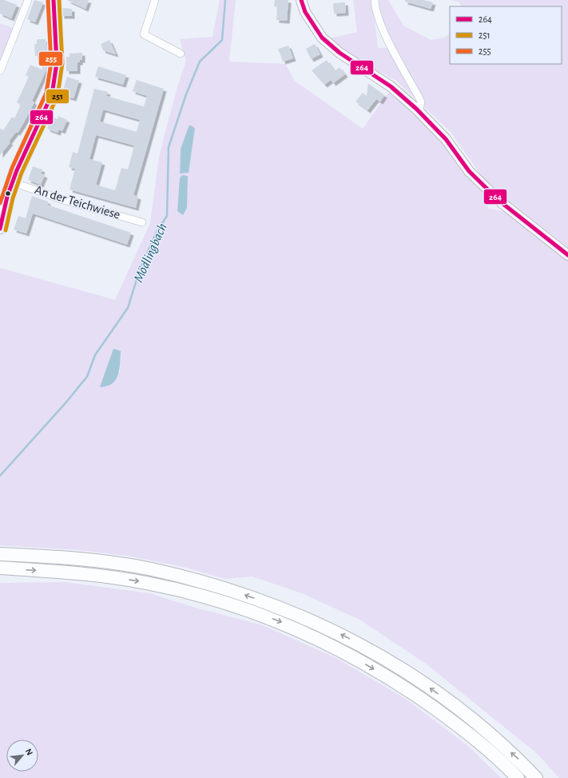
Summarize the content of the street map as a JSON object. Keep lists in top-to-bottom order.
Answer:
{
  "streets": {
    "street": ["An der Teichwiese"]
  },
  "water": ["Mödlingbach"],
  "lines": ["transit line 264", "transit line 251", "transit line 255"],
  "legend": ["264", "251", "255"],
  "north": "top right"
}
